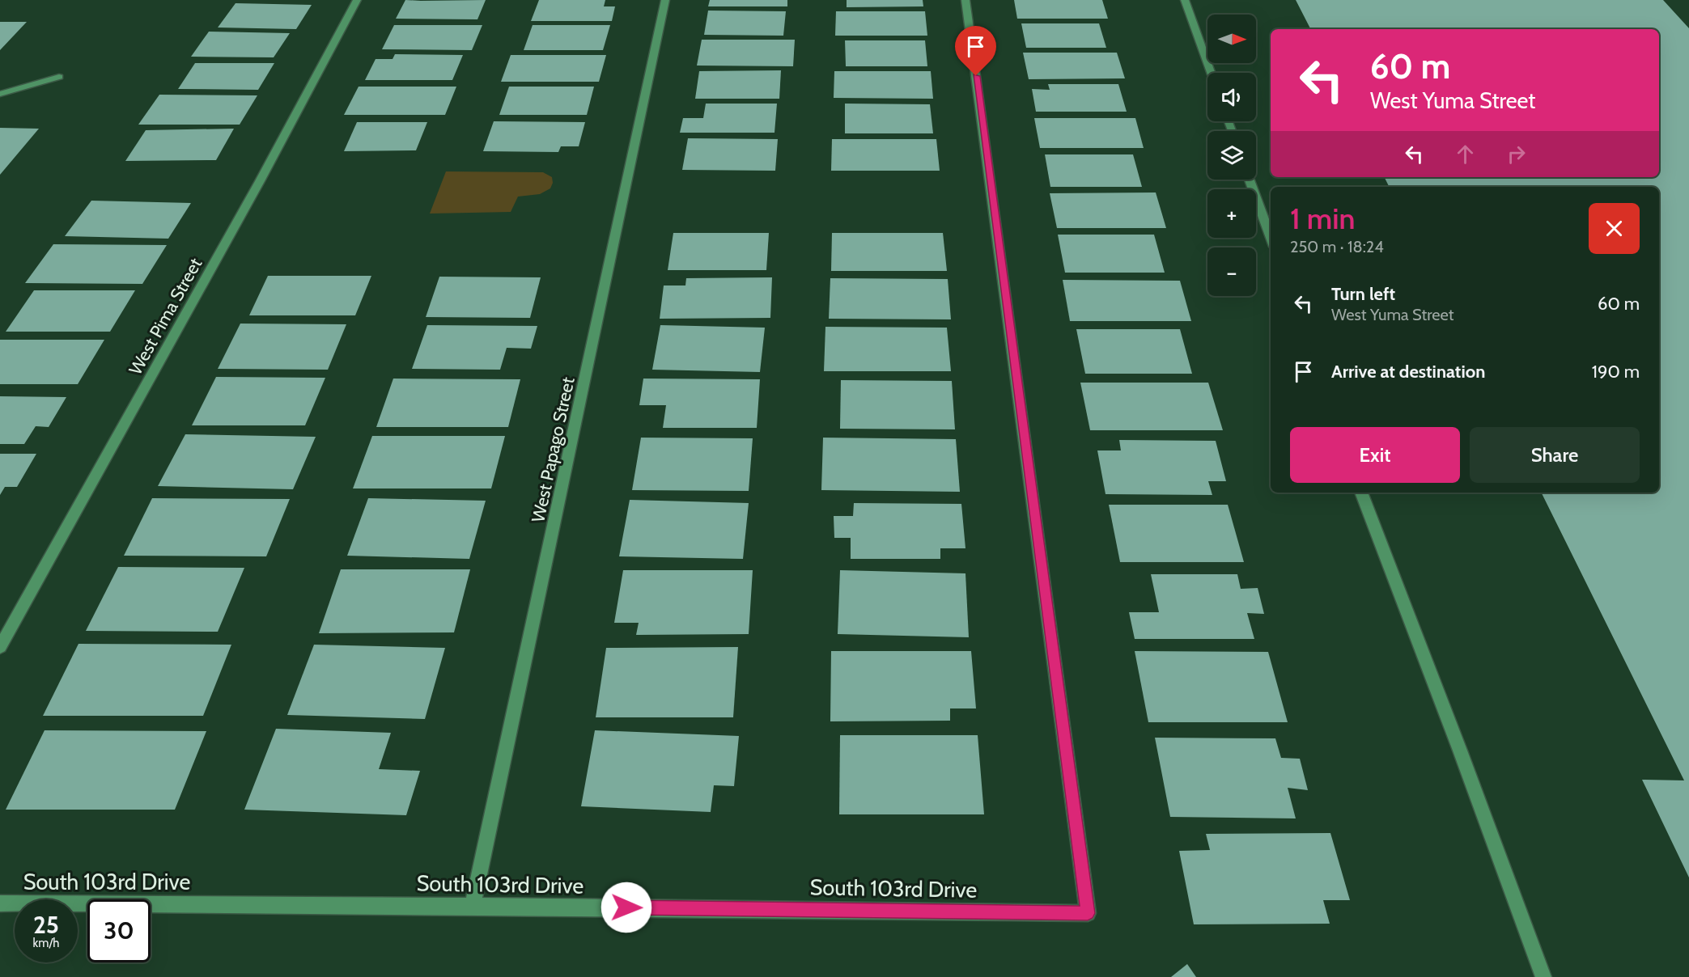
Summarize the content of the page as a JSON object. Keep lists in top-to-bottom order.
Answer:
{
  "streets": {
    "street": ["West Pima Street", "West Papago Street", "South 103rd Drive"]
  },
  "crossings": [
    ["West Papago Street", "South 103rd Drive"]
  ],
  "north": "right",
  "page": {
    "map_buttons": ["+", "−"],
    "turn": ["60 m", "West Yuma Street"],
    "heading": ["1 min", "250 m · 18:24"],
    "list": [
      {
        "name": "Turn left",
        "note": "West Yuma Street",
        "value": "60 m"
      },
      {
        "name": "Arrive at destination",
        "value": "190 m"
      }
    ],
    "buttons": ["Exit", "Share"],
    "speed": "25 km/h",
    "limit": "30"
  }
}
